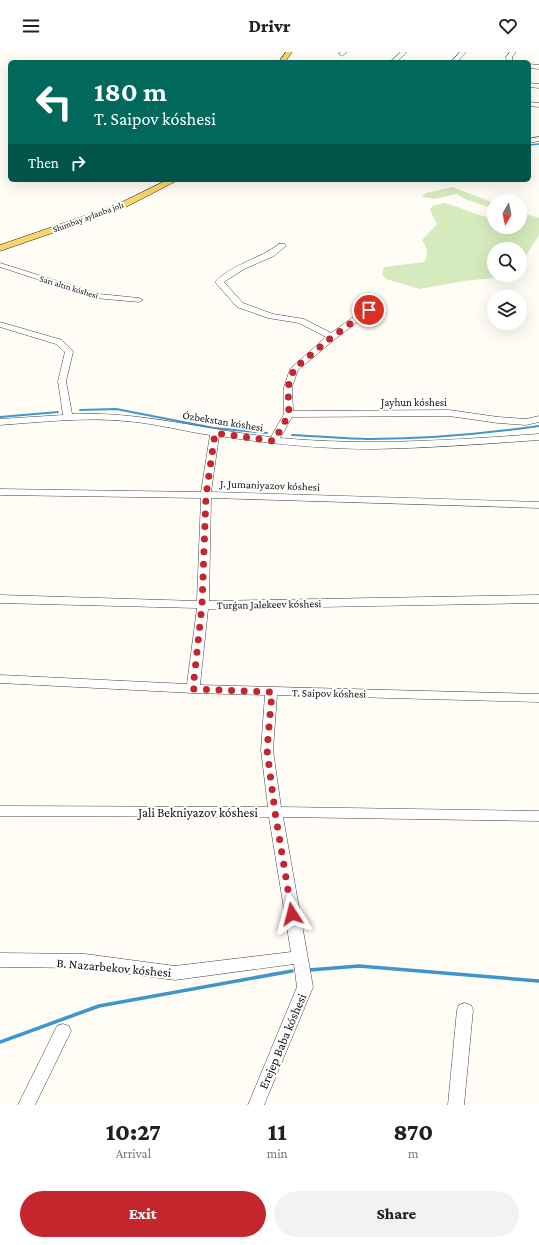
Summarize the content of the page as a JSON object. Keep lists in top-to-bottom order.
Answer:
{
  "streets": {
    "main road": ["Shımbay aylanba jolı"],
    "street": [
      "Sarı altın kóshesi",
      "Jayhun kóshesi",
      "Ózbekstan kóshesi",
      "J. Jumaniyazov kóshesi",
      "Turǵan Jalekeev kóshesi",
      "T. Saipov kóshesi",
      "Jali Bekniyazov kóshesi",
      "B. Nazarbekov kóshesi",
      "Erejep Baba kóshesi"
    ]
  },
  "crossings": [
    ["T. Saipov kóshesi", "Erejep Baba kóshesi"],
    ["Jali Bekniyazov kóshesi", "Erejep Baba kóshesi"],
    ["B. Nazarbekov kóshesi", "Erejep Baba kóshesi"]
  ],
  "north": "bottom",
  "page": {
    "header": "Drivr",
    "turn": ["180 m", "T. Saipov kóshesi"],
    "then": "Then",
    "eta": [
      "10:27",
      "Arrival",
      "11",
      "min",
      "870",
      "m"
    ],
    "buttons": ["Exit", "Share"]
  }
}
